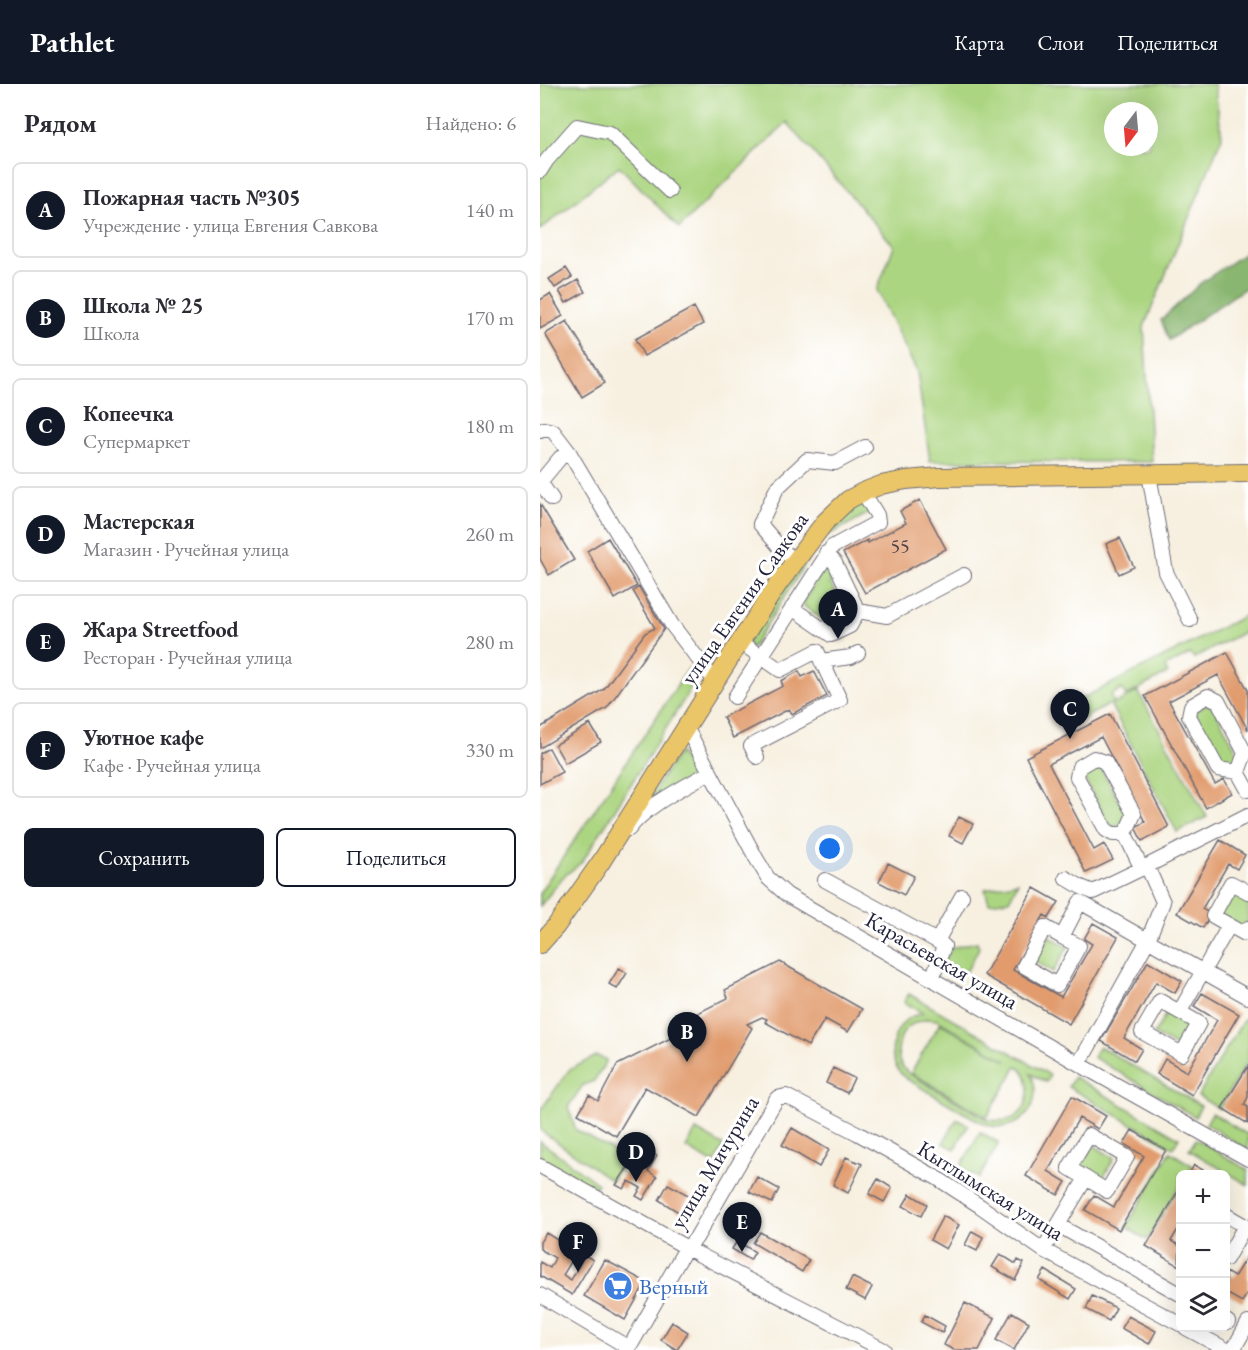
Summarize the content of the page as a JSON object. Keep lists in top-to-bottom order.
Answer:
{
  "streets": {
    "main road": ["улица Евгения Савкова"],
    "street": ["Карасьевская улица", "улица Мичурина", "Кытлымская улица"]
  },
  "crossings": [
    ["улица Евгения Савкова", "Карасьевская улица"],
    ["улица Мичурина", "Кытлымская улица"]
  ],
  "places": {
    "supermarket": ["Верный"]
  },
  "house_numbers": ["55"],
  "north": "bottom",
  "page": {
    "header": "Pathlet",
    "nav": ["Карта", "Слои", "Поделиться"],
    "heading": ["Рядом", "Найдено: 6"],
    "list": [
      {
        "mark": "A",
        "name": "Пожарная часть №305",
        "note": "Учреждение · улица Евгения Савкова",
        "value": "140 m"
      },
      {
        "mark": "B",
        "name": "Школа № 25",
        "note": "Школа",
        "value": "170 m"
      },
      {
        "mark": "C",
        "name": "Копеечка",
        "note": "Супермаркет",
        "value": "180 m"
      },
      {
        "mark": "D",
        "name": "Мастерская",
        "note": "Магазин · Ручейная улица",
        "value": "260 m"
      },
      {
        "mark": "E",
        "name": "Жара Streetfood",
        "note": "Ресторан · Ручейная улица",
        "value": "280 m"
      },
      {
        "mark": "F",
        "name": "Уютное кафе",
        "note": "Кафе · Ручейная улица",
        "value": "330 m"
      }
    ],
    "pins": [
      "A",
      "C",
      "B",
      "D",
      "E",
      "F"
    ],
    "buttons": ["Сохранить", "Поделиться"],
    "map_buttons": ["+", "−"]
  }
}
